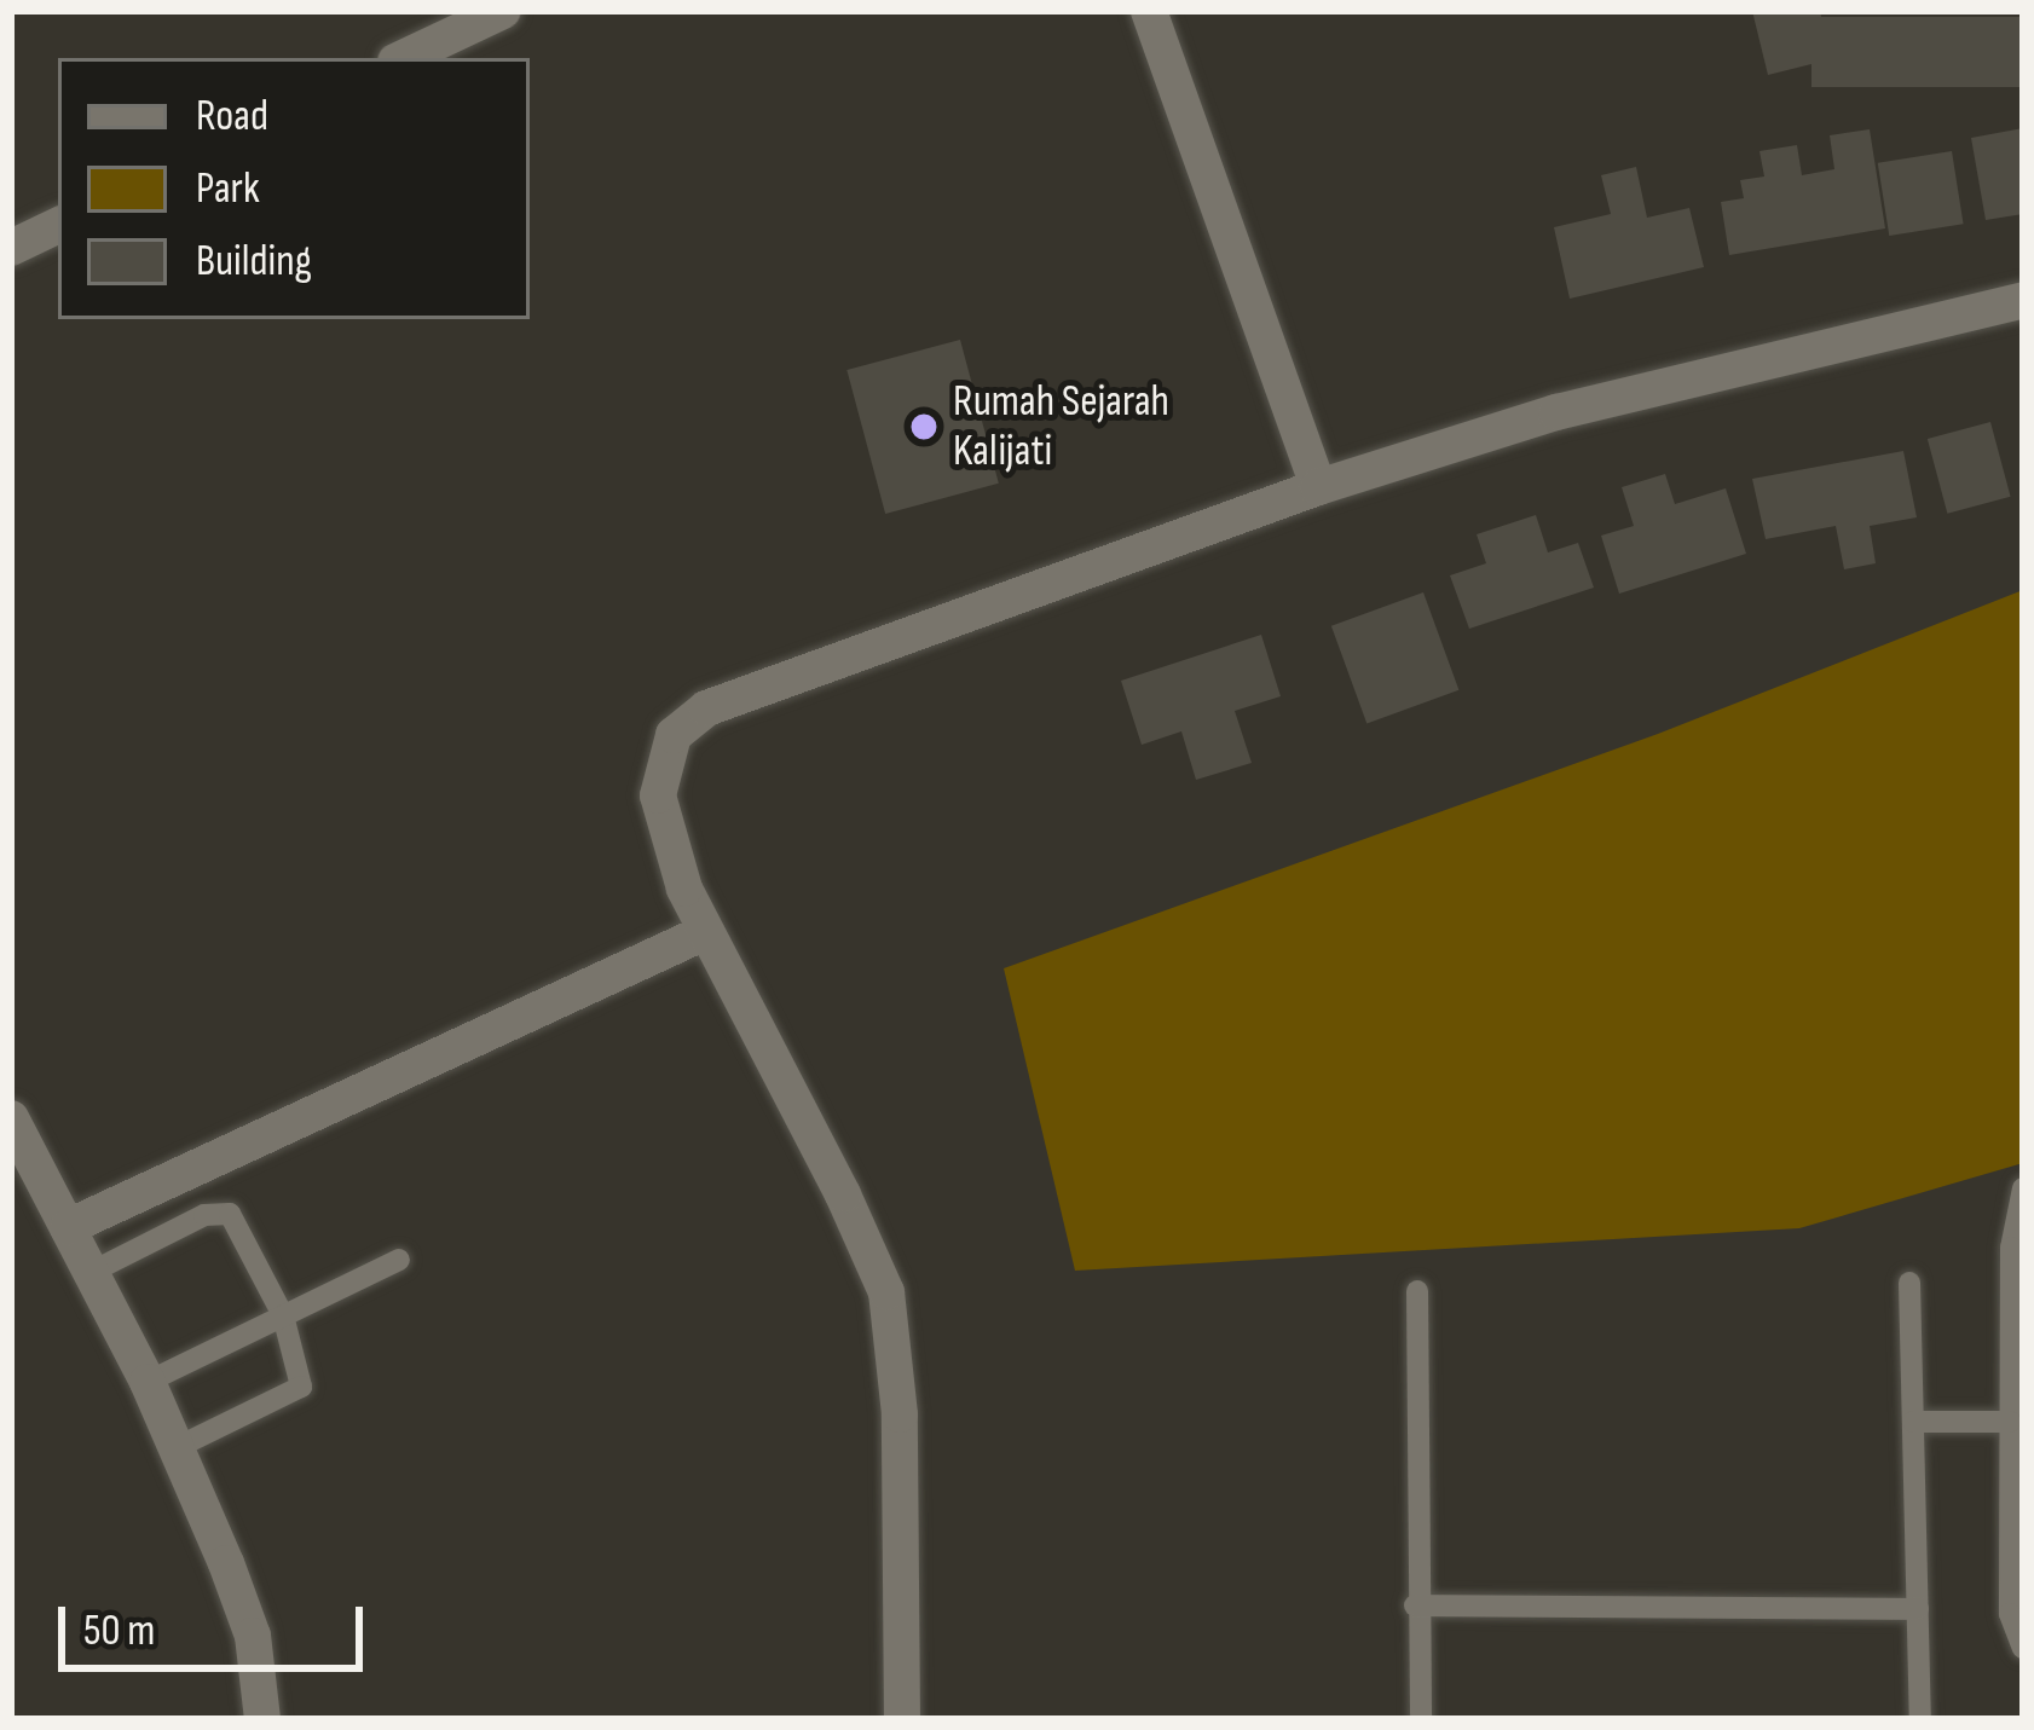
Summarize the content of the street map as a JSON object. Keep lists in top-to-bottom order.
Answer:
{
  "places": ["Rumah Sejarah Kalijati"],
  "legend": ["Road", "Park", "Building"],
  "scale_bar": "50 m"
}
